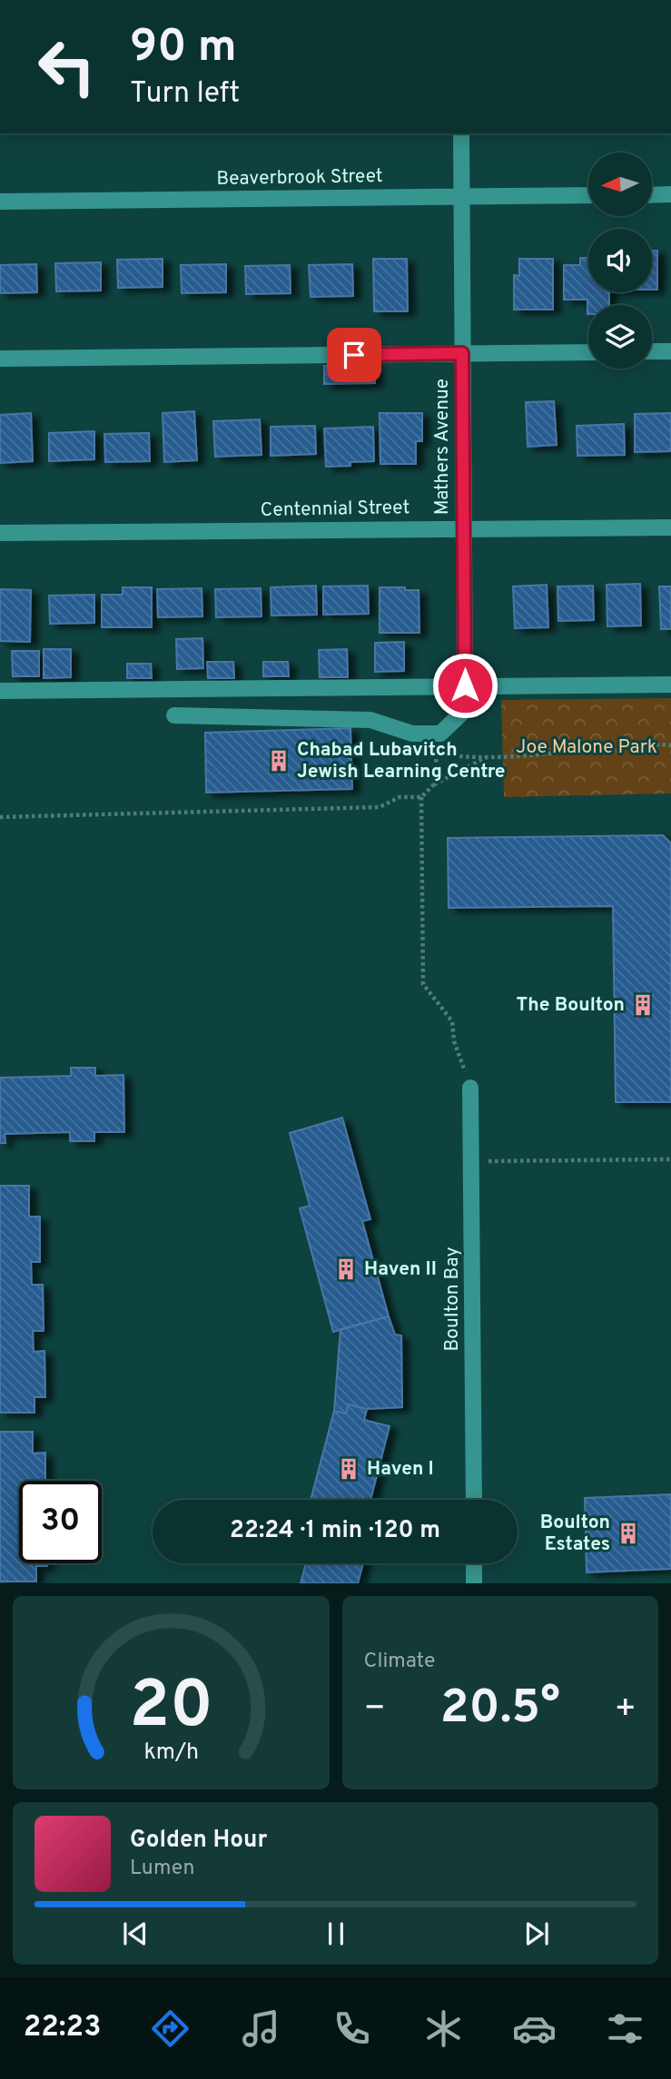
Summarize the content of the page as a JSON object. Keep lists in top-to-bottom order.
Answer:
{
  "streets": {
    "street": [
      "Beaverbrook Street",
      "Mathers Avenue",
      "Centennial Street",
      "Boulton Bay"
    ]
  },
  "crossings": [
    ["Beaverbrook Street", "Mathers Avenue"],
    ["Mathers Avenue", "Centennial Street"]
  ],
  "parks": ["Joe Malone Park"],
  "places": {
    "building": [
      "Chabad Lubavitch Jewish Learning Centre",
      "The Boulton",
      "Haven II",
      "Haven I",
      "Boulton Estates"
    ]
  },
  "north": "left",
  "page": {
    "turn": ["90 m", "Turn left"],
    "limit": "30",
    "trip": "22:24 · 1 min · 120 m",
    "tile": "Climate",
    "heat": ["−", "20.5°", "+"],
    "song": ["Golden Hour", "Lumen"],
    "tabs": "22:23",
    "gauge": ["20", "km/h"]
  }
}
